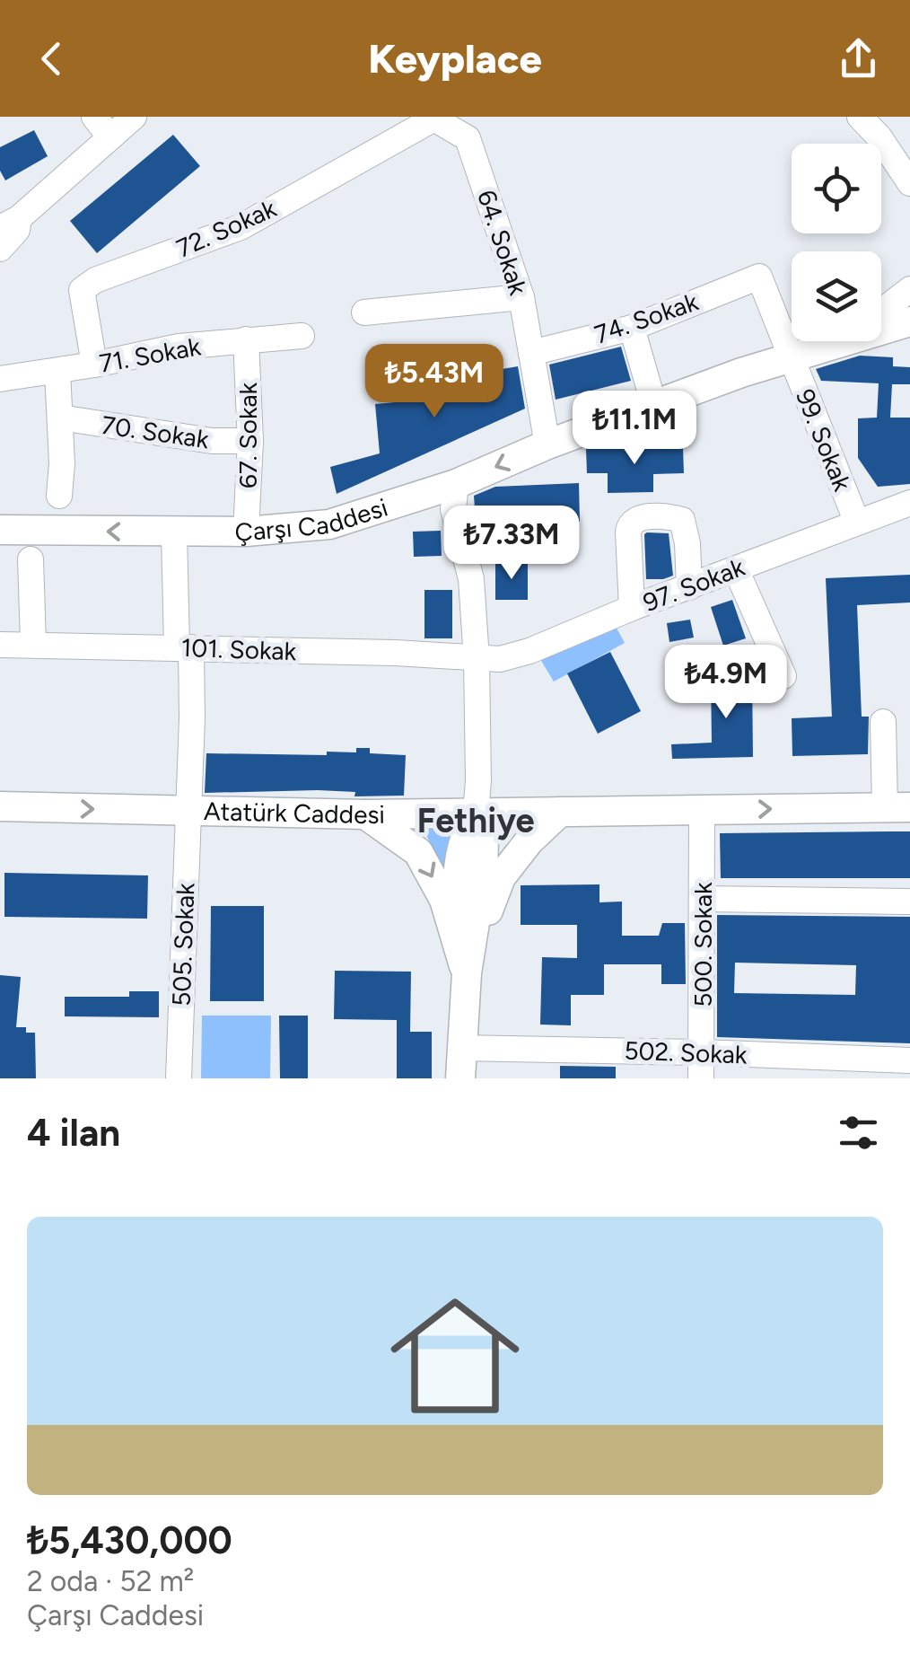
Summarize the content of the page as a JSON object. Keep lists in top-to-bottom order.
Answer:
{
  "streets": {
    "main road": ["Çarşı Caddesi", "Atatürk Caddesi"],
    "street": [
      "72. Sokak",
      "64. Sokak",
      "74. Sokak",
      "71. Sokak",
      "70. Sokak",
      "67. Sokak",
      "99. Sokak",
      "97. Sokak",
      "101. Sokak",
      "505. Sokak",
      "500. Sokak",
      "502. Sokak"
    ]
  },
  "crossings": [
    ["72. Sokak", "64. Sokak"],
    ["72. Sokak", "71. Sokak"],
    ["64. Sokak", "74. Sokak"],
    ["64. Sokak", "Çarşı Caddesi"],
    ["74. Sokak", "99. Sokak"],
    ["71. Sokak", "67. Sokak"],
    ["70. Sokak", "67. Sokak"],
    ["67. Sokak", "Çarşı Caddesi"],
    ["99. Sokak", "Çarşı Caddesi"],
    ["99. Sokak", "97. Sokak"],
    ["Çarşı Caddesi", "505. Sokak"],
    ["97. Sokak", "101. Sokak"],
    ["101. Sokak", "505. Sokak"],
    ["Atatürk Caddesi", "505. Sokak"],
    ["Atatürk Caddesi", "500. Sokak"],
    ["500. Sokak", "502. Sokak"]
  ],
  "one_way": ["Atatürk Caddesi"],
  "districts": ["Fethiye"],
  "page": {
    "header": "Keyplace",
    "price": [
      "₺5.43M",
      "₺11.1M",
      "₺7.33M",
      "₺4.9M"
    ],
    "heading": "4 ilan",
    "list": [
      {
        "name": "₺5,430,000",
        "note": "2 oda · 52 m² · Çarşı Caddesi"
      }
    ]
  }
}
